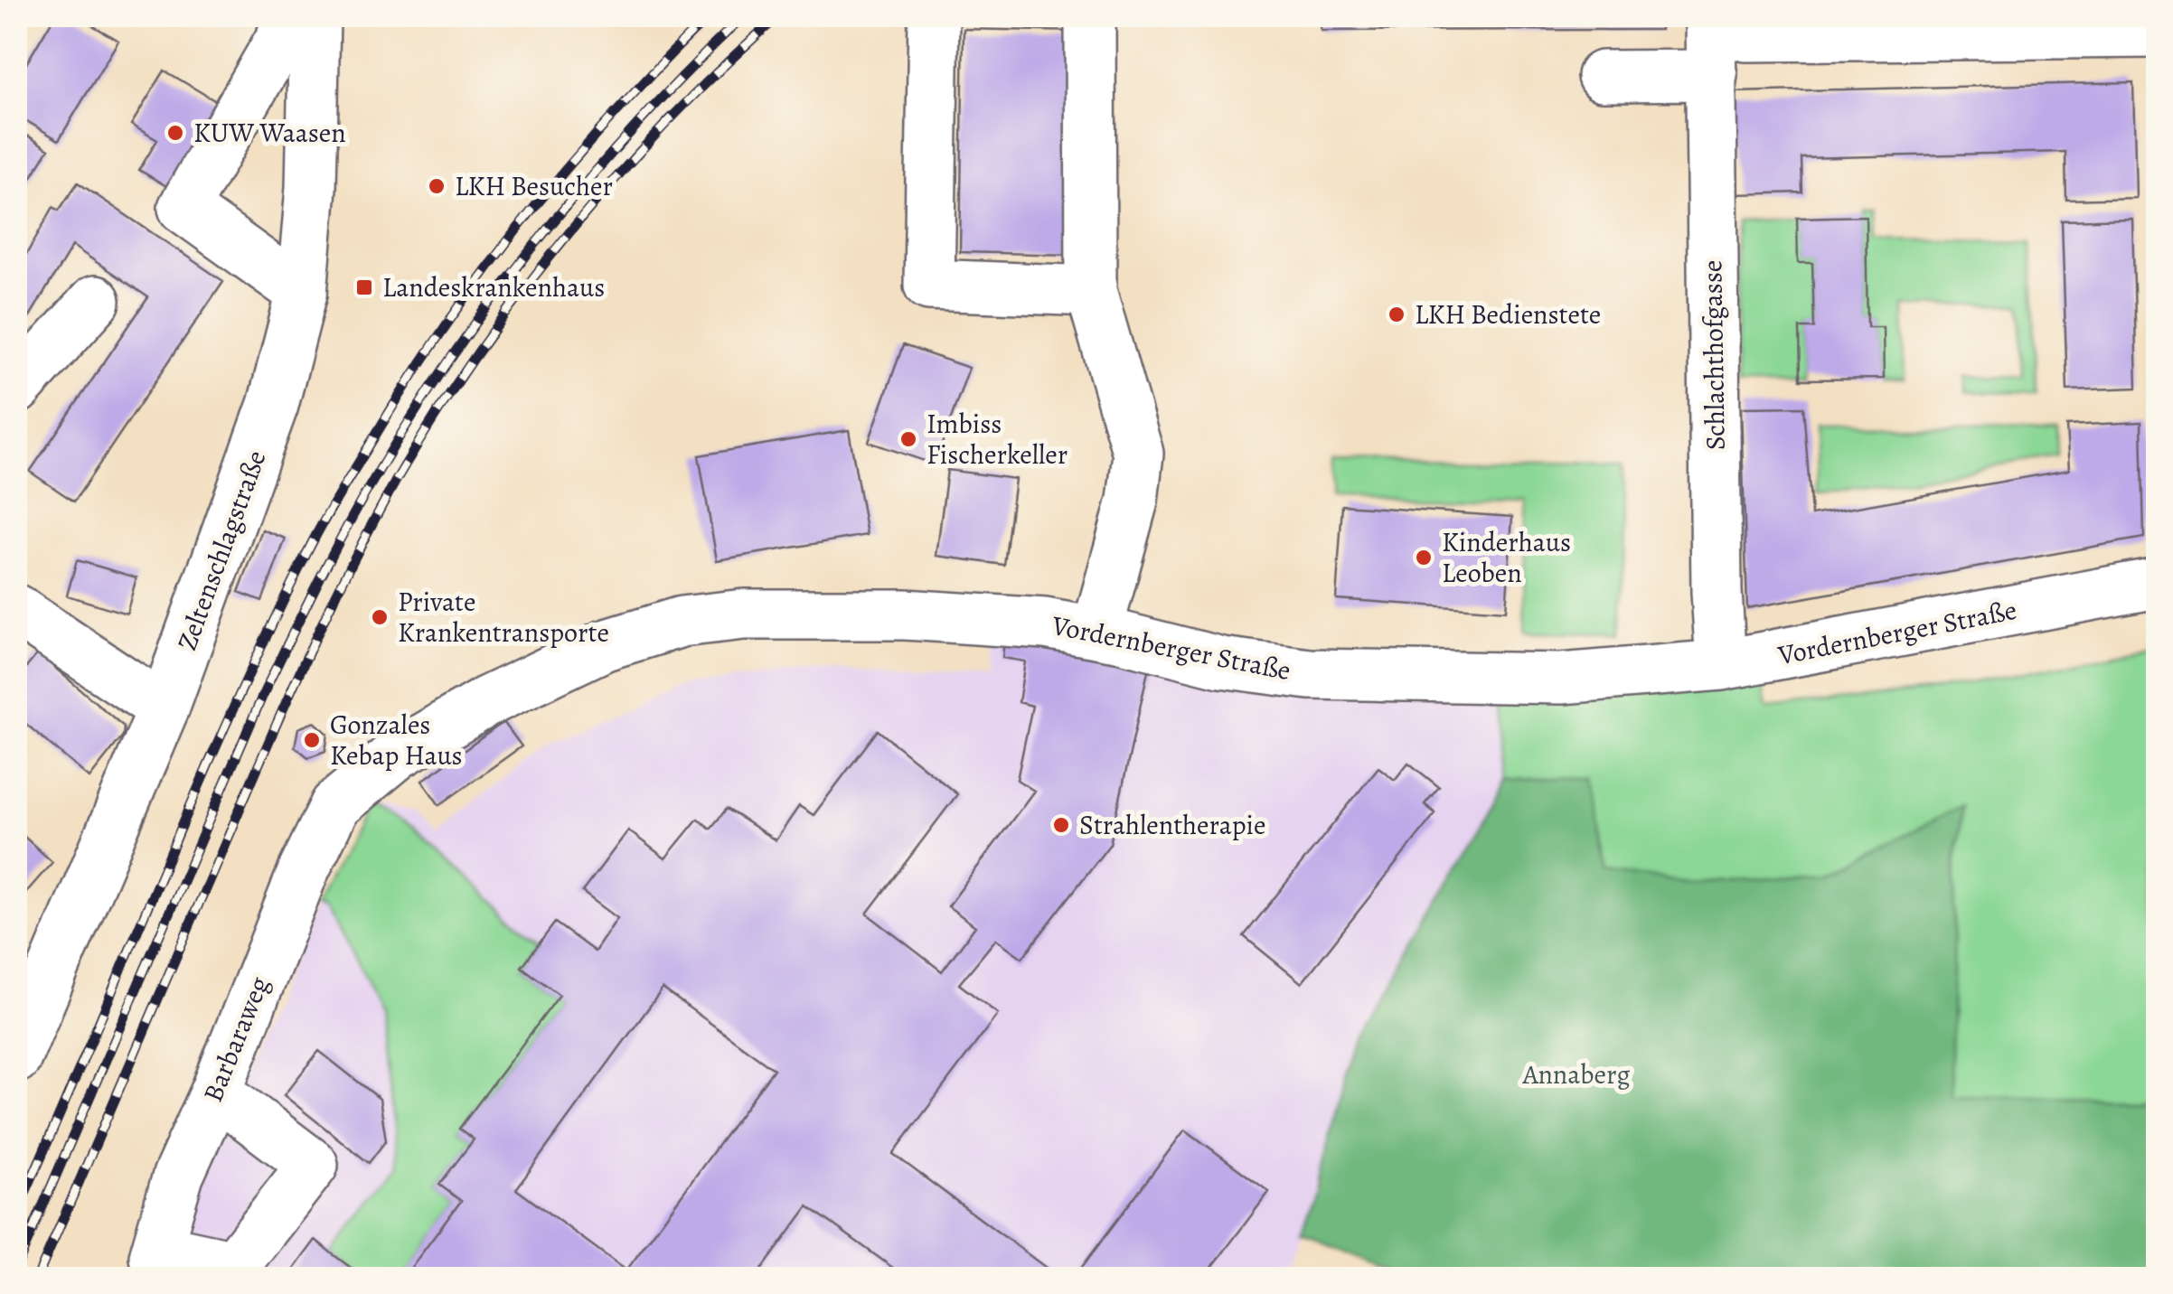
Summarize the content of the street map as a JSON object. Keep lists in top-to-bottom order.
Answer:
{
  "streets": {
    "street": [
      "Schlachthofgasse",
      "Zeltenschlagstraße",
      "Vordernberger Straße",
      "Barbaraweg"
    ]
  },
  "crossings": [
    ["Schlachthofgasse", "Vordernberger Straße"],
    ["Vordernberger Straße", "Barbaraweg"]
  ],
  "parks": ["Annaberg"],
  "places": {
    "other": [
      "KUW Waasen",
      "LKH Besucher",
      "LKH Bedienstete",
      "Imbiss Fischerkeller",
      "Kinderhaus Leoben",
      "Private Krankentransporte",
      "Gonzales Kebap Haus",
      "Strahlentherapie"
    ],
    "transit": ["Landeskrankenhaus"]
  }
}
